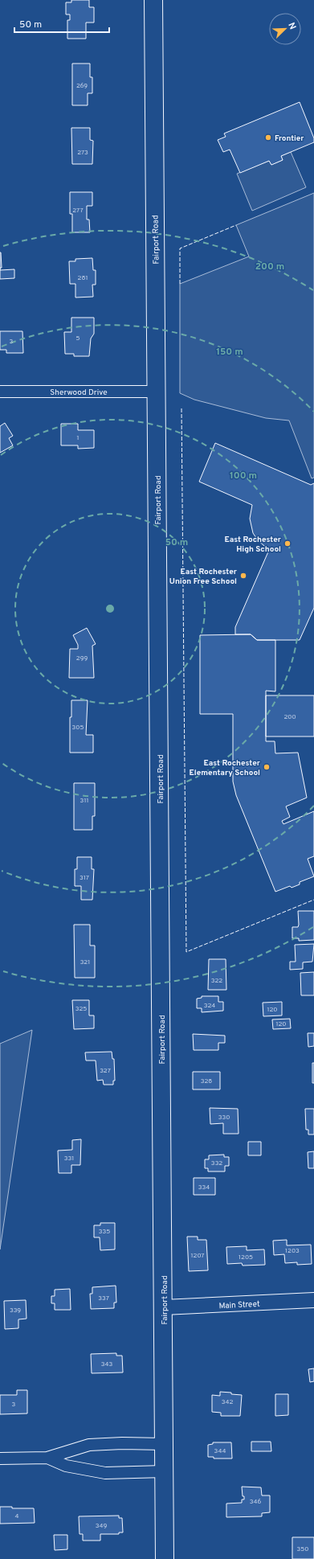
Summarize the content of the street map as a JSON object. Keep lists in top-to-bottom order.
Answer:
{
  "streets": {
    "main road": ["Fairport Road"],
    "street": ["Sherwood Drive", "Main Street"]
  },
  "crossings": [
    ["Fairport Road", "Sherwood Drive"],
    ["Fairport Road", "Main Street"]
  ],
  "places": [
    "Frontier",
    "East Rochester High School",
    "East Rochester Union Free School",
    "East Rochester Elementary School"
  ],
  "house_numbers": [
    "269",
    "273",
    "277",
    "281",
    "5",
    "3",
    "1",
    "299",
    "200",
    "305",
    "311",
    "317",
    "321",
    "322",
    "324",
    "325",
    "120",
    "120",
    "327",
    "328",
    "330",
    "331",
    "332",
    "334",
    "335",
    "1203",
    "1207",
    "1205",
    "337",
    "339",
    "343",
    "342",
    "3",
    "344",
    "346",
    "4",
    "349",
    "350"
  ],
  "scale_bar": "50 m",
  "north": "top right",
  "rings": [
    "200 m",
    "150 m",
    "100 m",
    "50 m"
  ]
}
